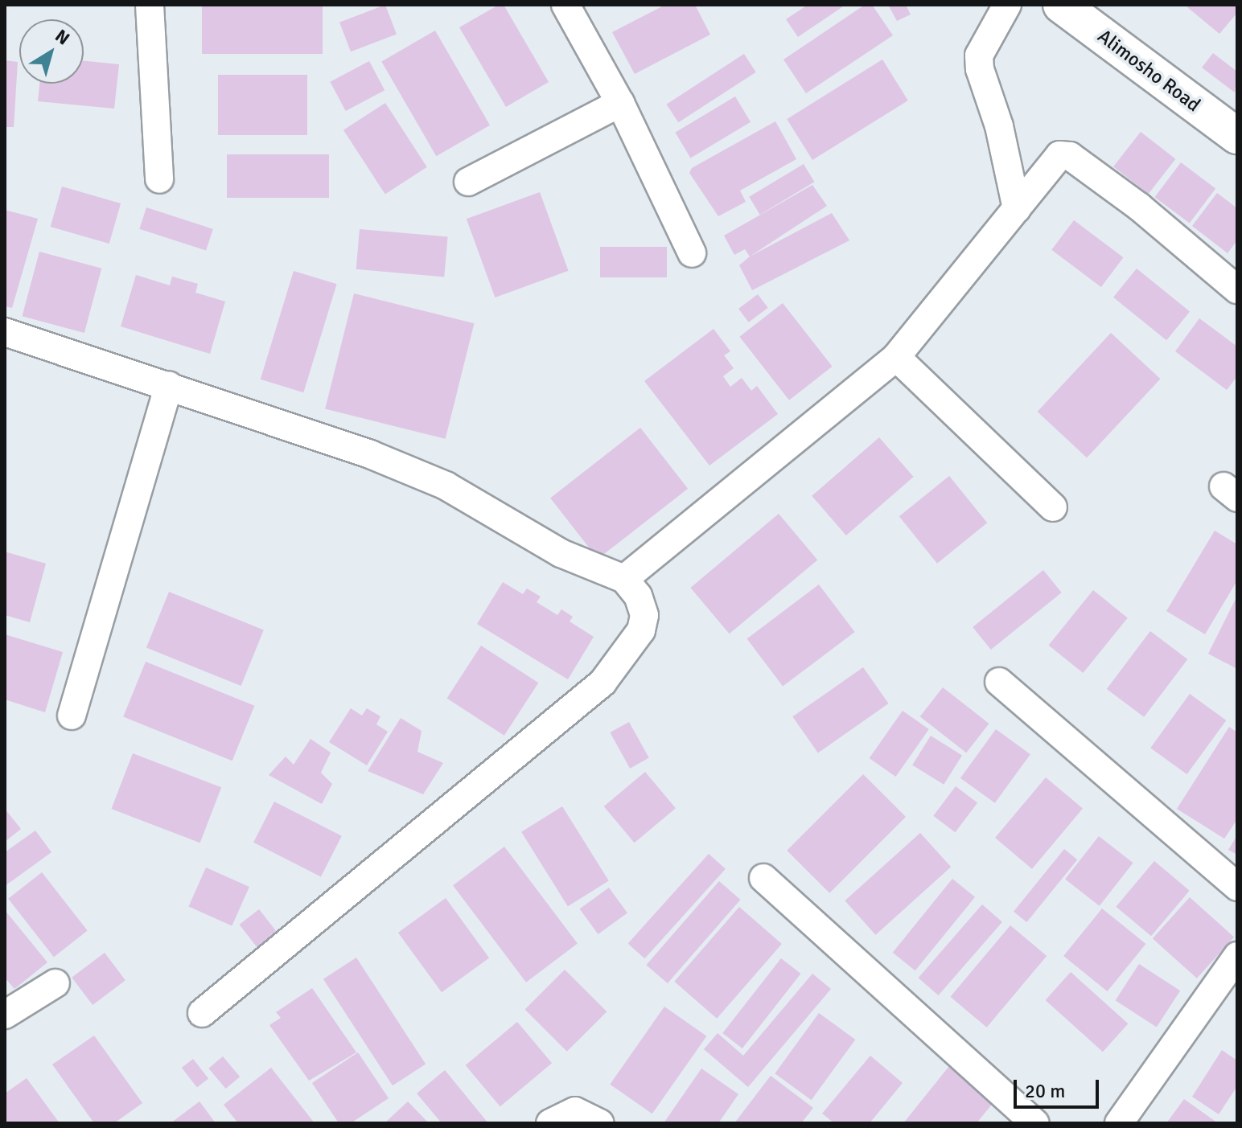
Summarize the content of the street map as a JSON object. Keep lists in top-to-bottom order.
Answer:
{
  "streets": {
    "main road": ["Alimosho Road"]
  },
  "scale_bar": "20 m",
  "north": "top right"
}
